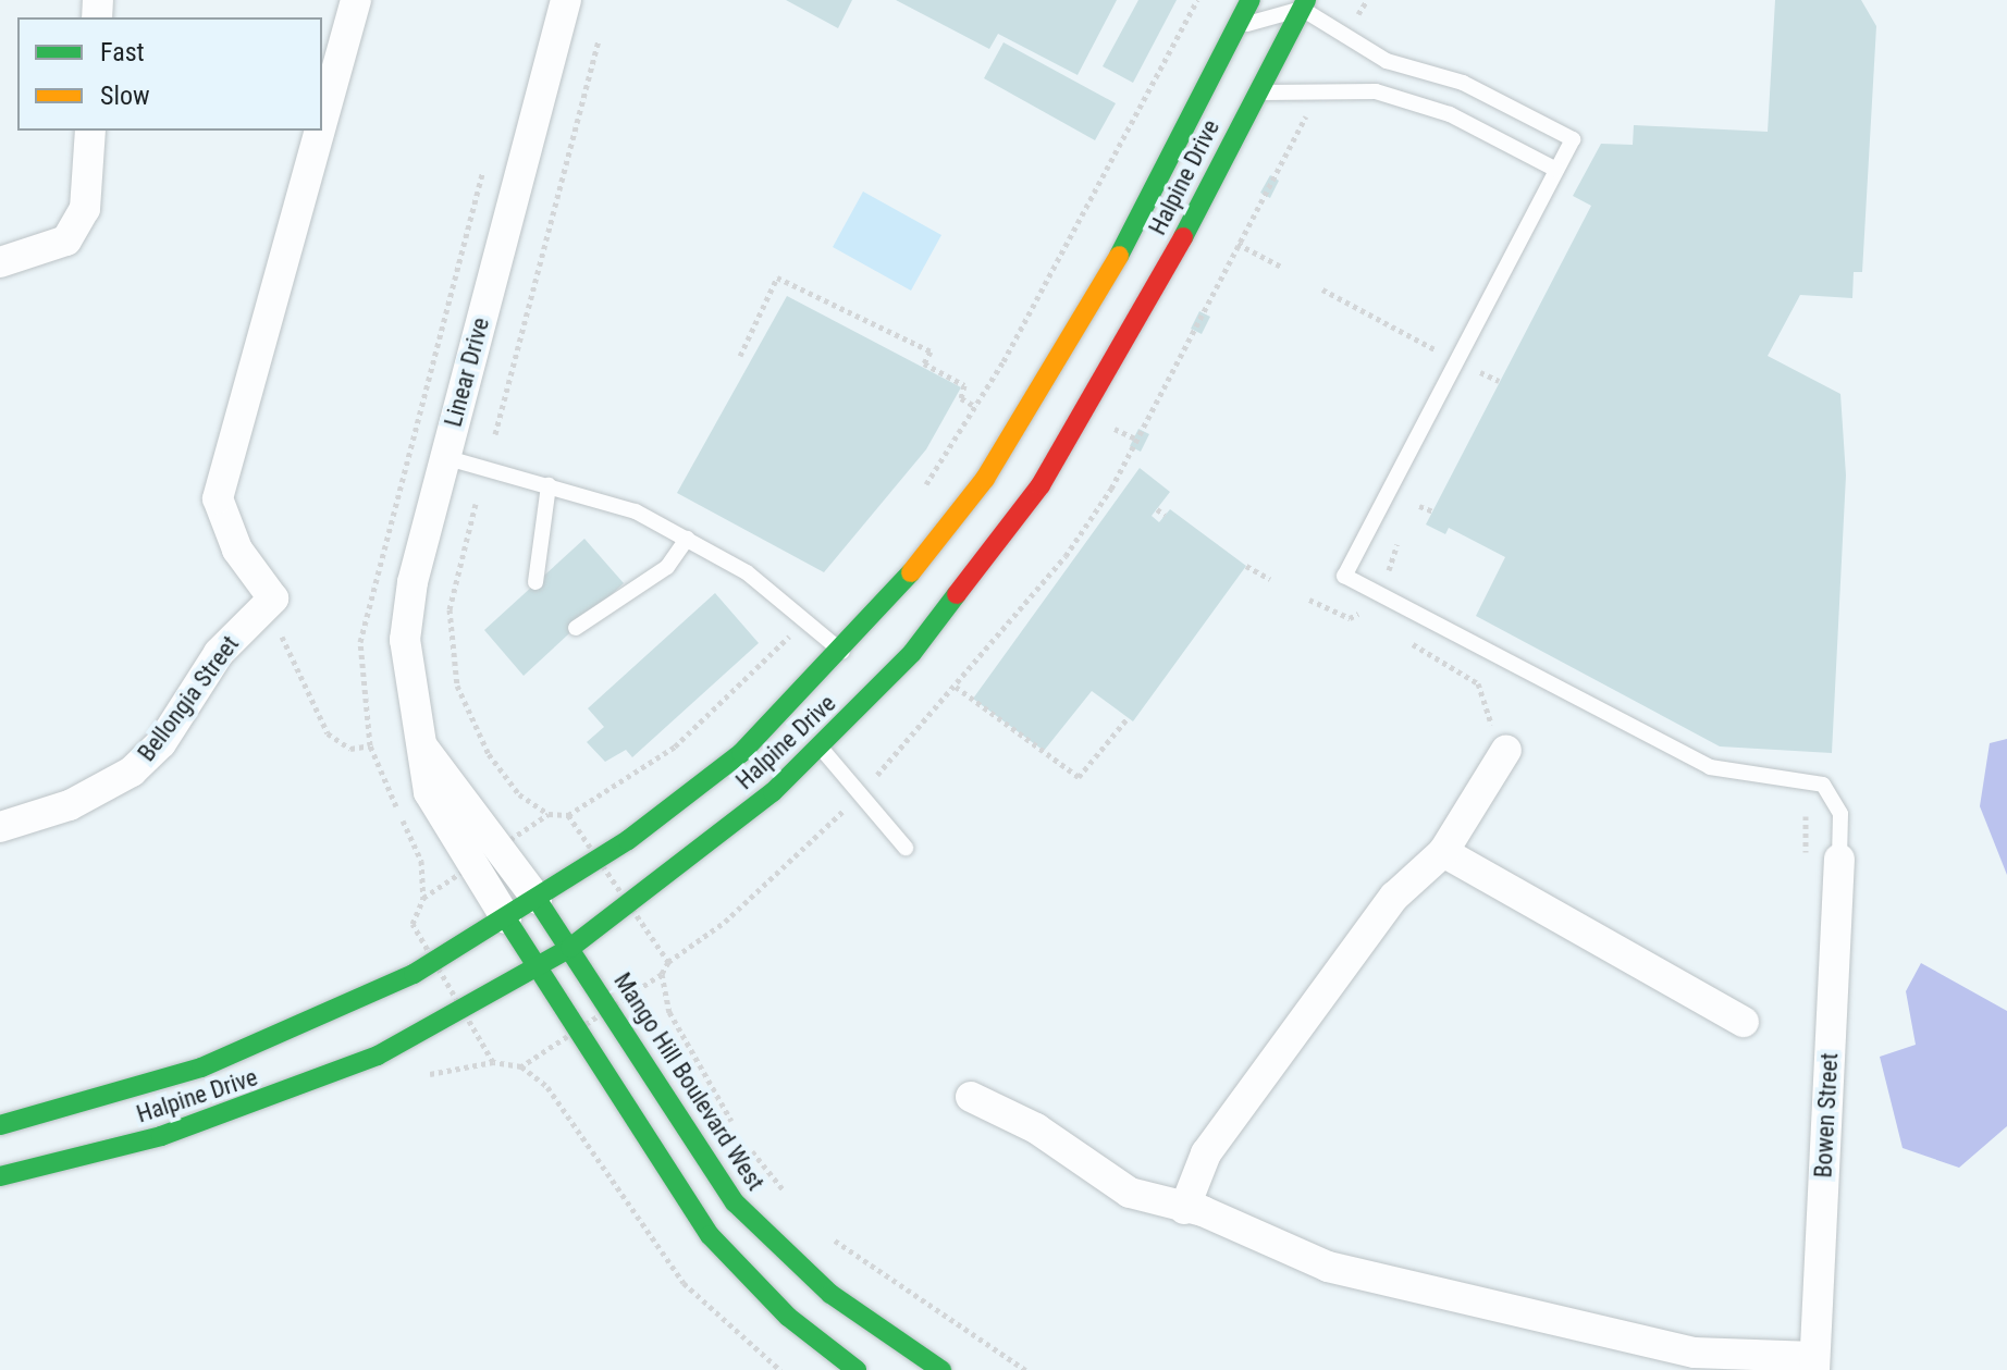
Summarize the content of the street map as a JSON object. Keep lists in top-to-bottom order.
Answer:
{
  "streets": {
    "main road": ["Halpine Drive", "Mango Hill Boulevard West"],
    "street": ["Linear Drive", "Bellongia Street", "Bowen Street"]
  },
  "crossings": [
    ["Halpine Drive", "Linear Drive"],
    ["Halpine Drive", "Mango Hill Boulevard West"],
    ["Linear Drive", "Mango Hill Boulevard West"]
  ],
  "legend": ["Fast", "Slow"]
}
